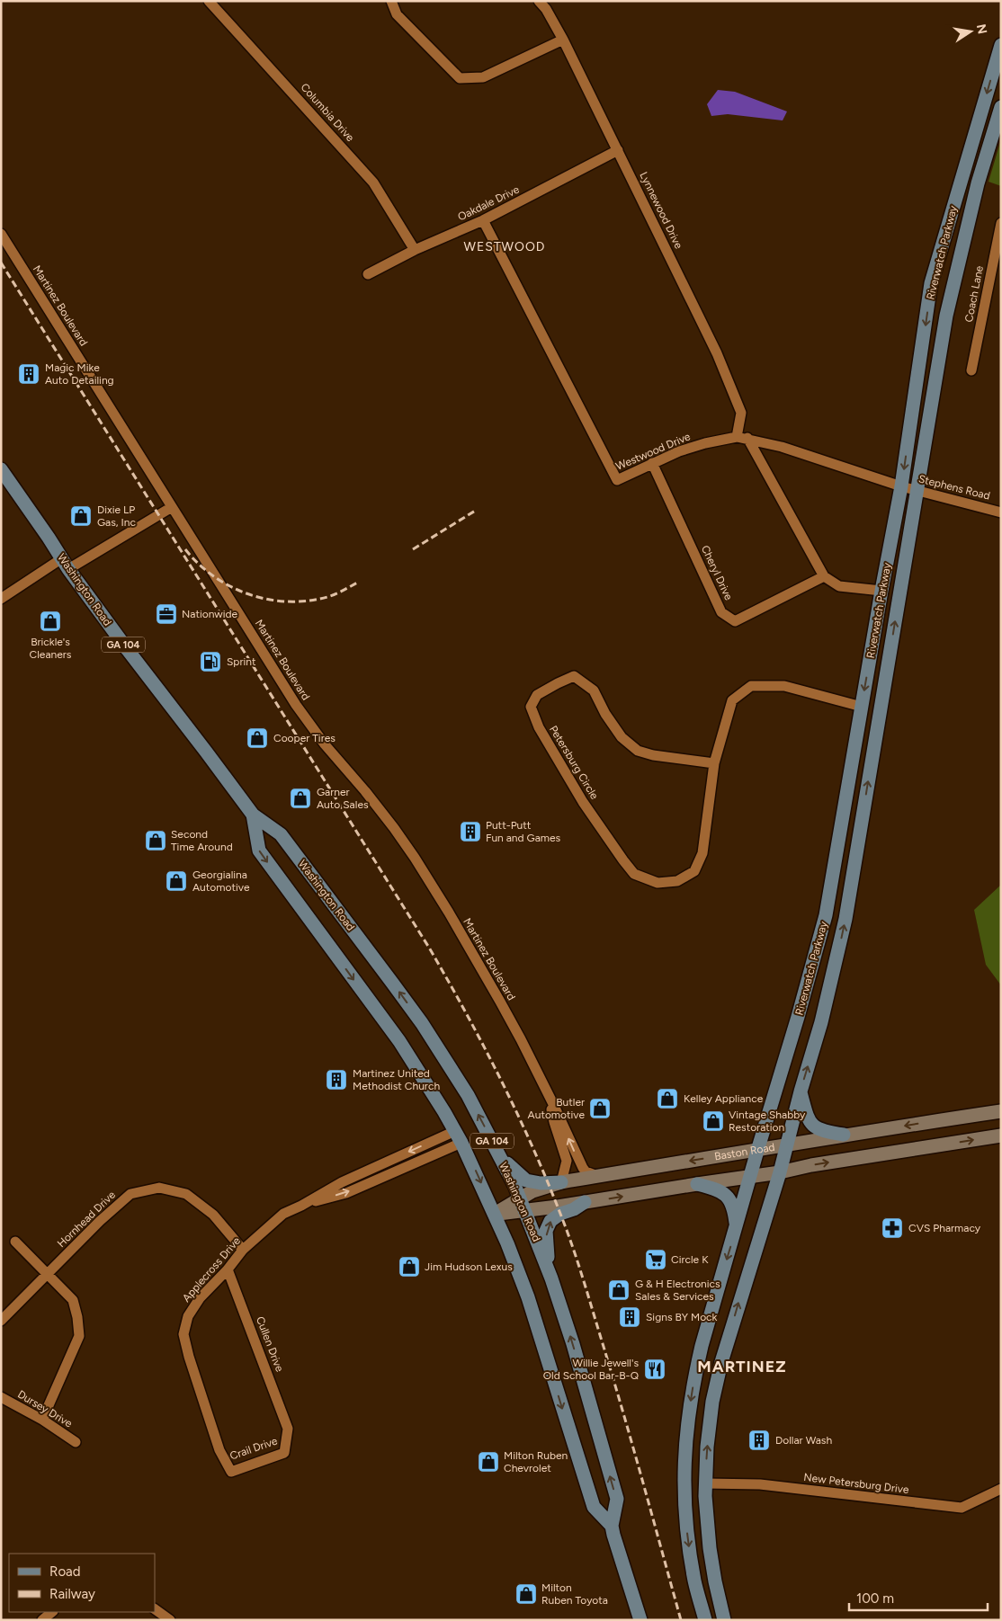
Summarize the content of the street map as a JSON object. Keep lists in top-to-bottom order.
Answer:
{
  "streets": {
    "main road": [
      "Riverwatch Parkway",
      "Washington Road",
      "GA 104",
      "Baston Road"
    ],
    "street": [
      "Columbia Drive",
      "Oakdale Drive",
      "Lynnewood Drive",
      "Coach Lane",
      "Martinez Boulevard",
      "Westwood Drive",
      "Stephens Road",
      "Cheryl Drive",
      "Petersburg Circle",
      "Hornhead Drive",
      "Applecross Drive",
      "Cullen Drive",
      "Dursey Drive",
      "Crail Drive",
      "New Petersburg Drive"
    ]
  },
  "crossings": [
    ["Columbia Drive", "Oakdale Drive"],
    ["Oakdale Drive", "Lynnewood Drive"],
    ["Oakdale Drive", "Westwood Drive"],
    ["Lynnewood Drive", "Westwood Drive"],
    ["Riverwatch Parkway", "Westwood Drive"],
    ["Riverwatch Parkway", "Stephens Road"],
    ["Riverwatch Parkway", "Petersburg Circle"],
    ["Riverwatch Parkway", "Baston Road"],
    ["Riverwatch Parkway", "New Petersburg Drive"],
    ["Martinez Boulevard", "Baston Road"],
    ["Westwood Drive", "Stephens Road"],
    ["Westwood Drive", "Cheryl Drive"],
    ["Washington Road", "Baston Road"],
    ["Washington Road", "Applecross Drive"],
    ["Hornhead Drive", "Applecross Drive"],
    ["Applecross Drive", "Cullen Drive"],
    ["Applecross Drive", "Crail Drive"],
    ["Cullen Drive", "Crail Drive"]
  ],
  "districts": ["WESTWOOD", "MARTINEZ"],
  "places": {
    "building": [
      "Magic Mike Auto Detailing",
      "Putt-Putt Fun and Games",
      "Martinez United Methodist Church",
      "Signs BY Mock",
      "Dollar Wash"
    ],
    "shop": [
      "Dixie LP Gas, Inc",
      "Brickle's Cleaners",
      "Cooper Tires",
      "Garner Auto Sales",
      "Second Time Around",
      "Georgialina Automotive",
      "Kelley Appliance",
      "Butler Automotive",
      "Vintage Shabby Restoration",
      "Jim Hudson Lexus",
      "G & H Electronics Sales & Services",
      "Milton Ruben Chevrolet",
      "Milton Ruben Toyota"
    ],
    "office": ["Nationwide"],
    "fuel station": ["Sprint"],
    "pharmacy": ["CVS Pharmacy"],
    "supermarket": ["Circle K"],
    "restaurant": ["Willie Jewell's Old School Bar-B-Q"]
  },
  "legend": ["Road", "Railway"],
  "scale_bar": "100 m",
  "north": "right"
}
